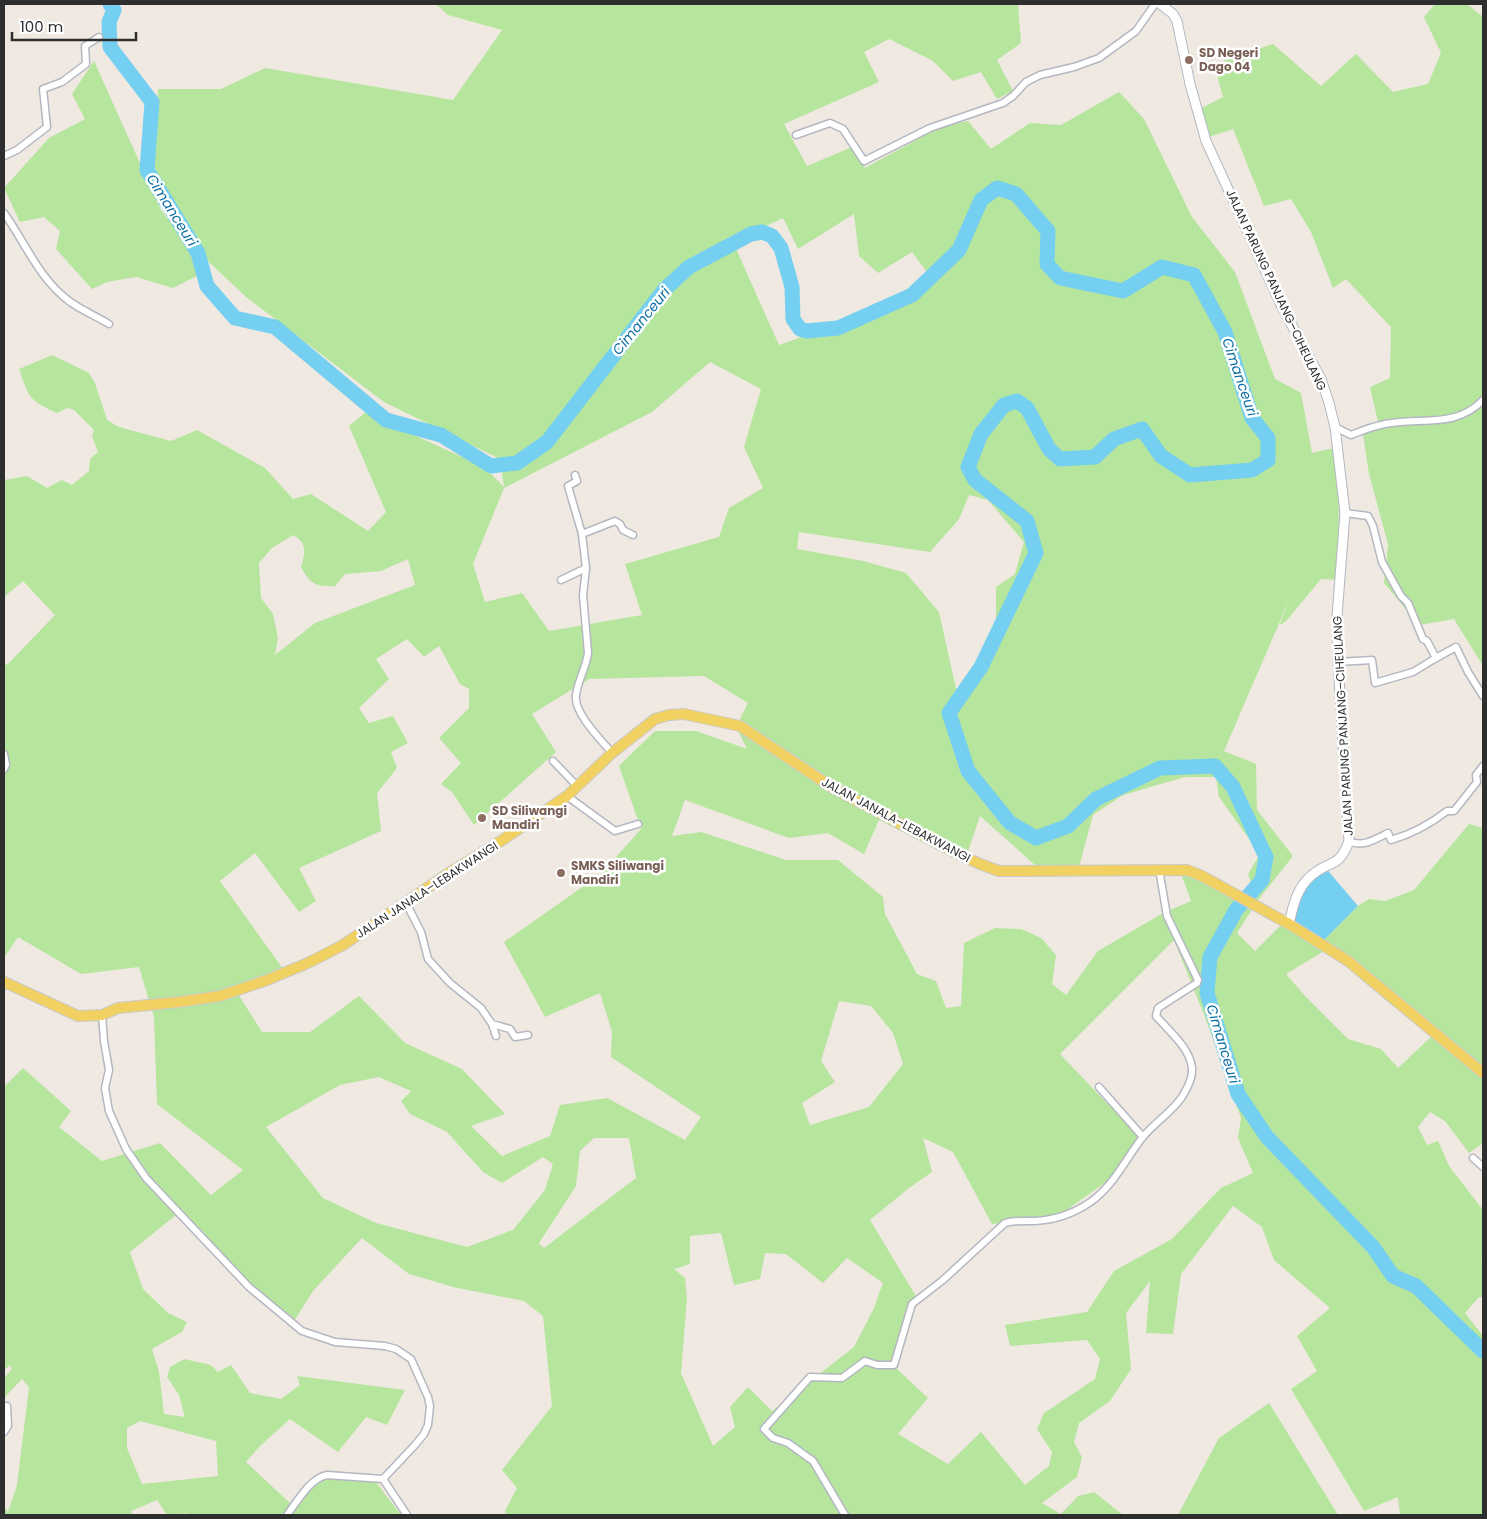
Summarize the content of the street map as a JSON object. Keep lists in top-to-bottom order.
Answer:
{
  "streets": {
    "main road": ["JALAN JANALA–LEBAKWANGI"],
    "street": ["JALAN PARUNG PANJANG–CIHEULANG"]
  },
  "crossings": [
    ["JALAN PARUNG PANJANG–CIHEULANG", "JALAN JANALA–LEBAKWANGI"]
  ],
  "water": ["Cimanceuri"],
  "places": ["SD Negeri Dago 04", "SD Siliwangi Mandiri", "SMKS Siliwangi Mandiri"],
  "scale_bar": "100 m"
}
